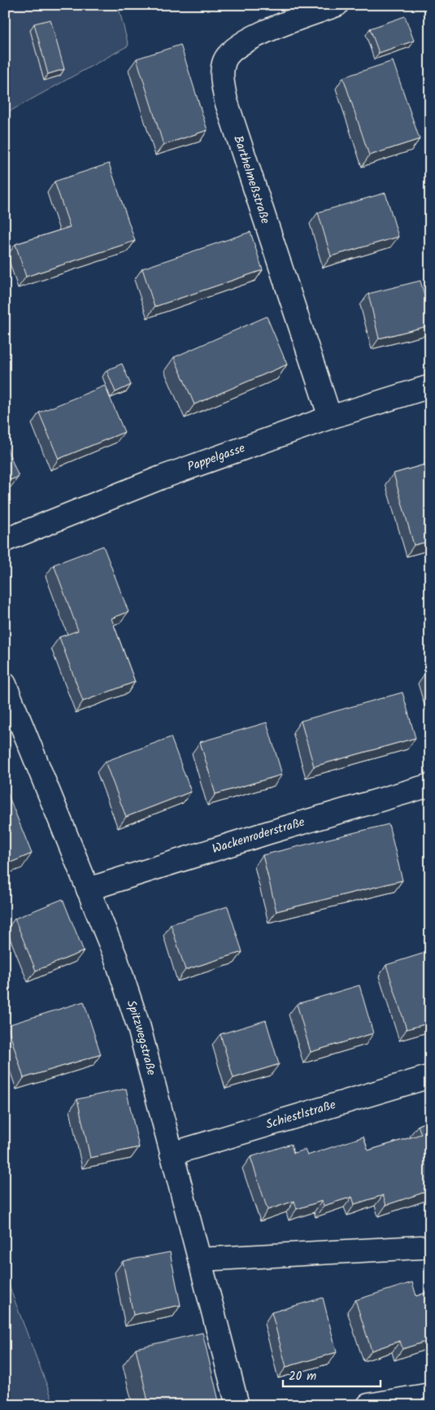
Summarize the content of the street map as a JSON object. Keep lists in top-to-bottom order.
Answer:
{
  "streets": {
    "street": [
      "Barthelmeßstraße",
      "Pappelgasse",
      "Wackenroderstraße",
      "Spitzwegstraße",
      "Schiestlstraße"
    ]
  },
  "crossings": [
    ["Barthelmeßstraße", "Pappelgasse"],
    ["Wackenroderstraße", "Spitzwegstraße"],
    ["Spitzwegstraße", "Schiestlstraße"]
  ],
  "scale_bar": "20 m"
}
